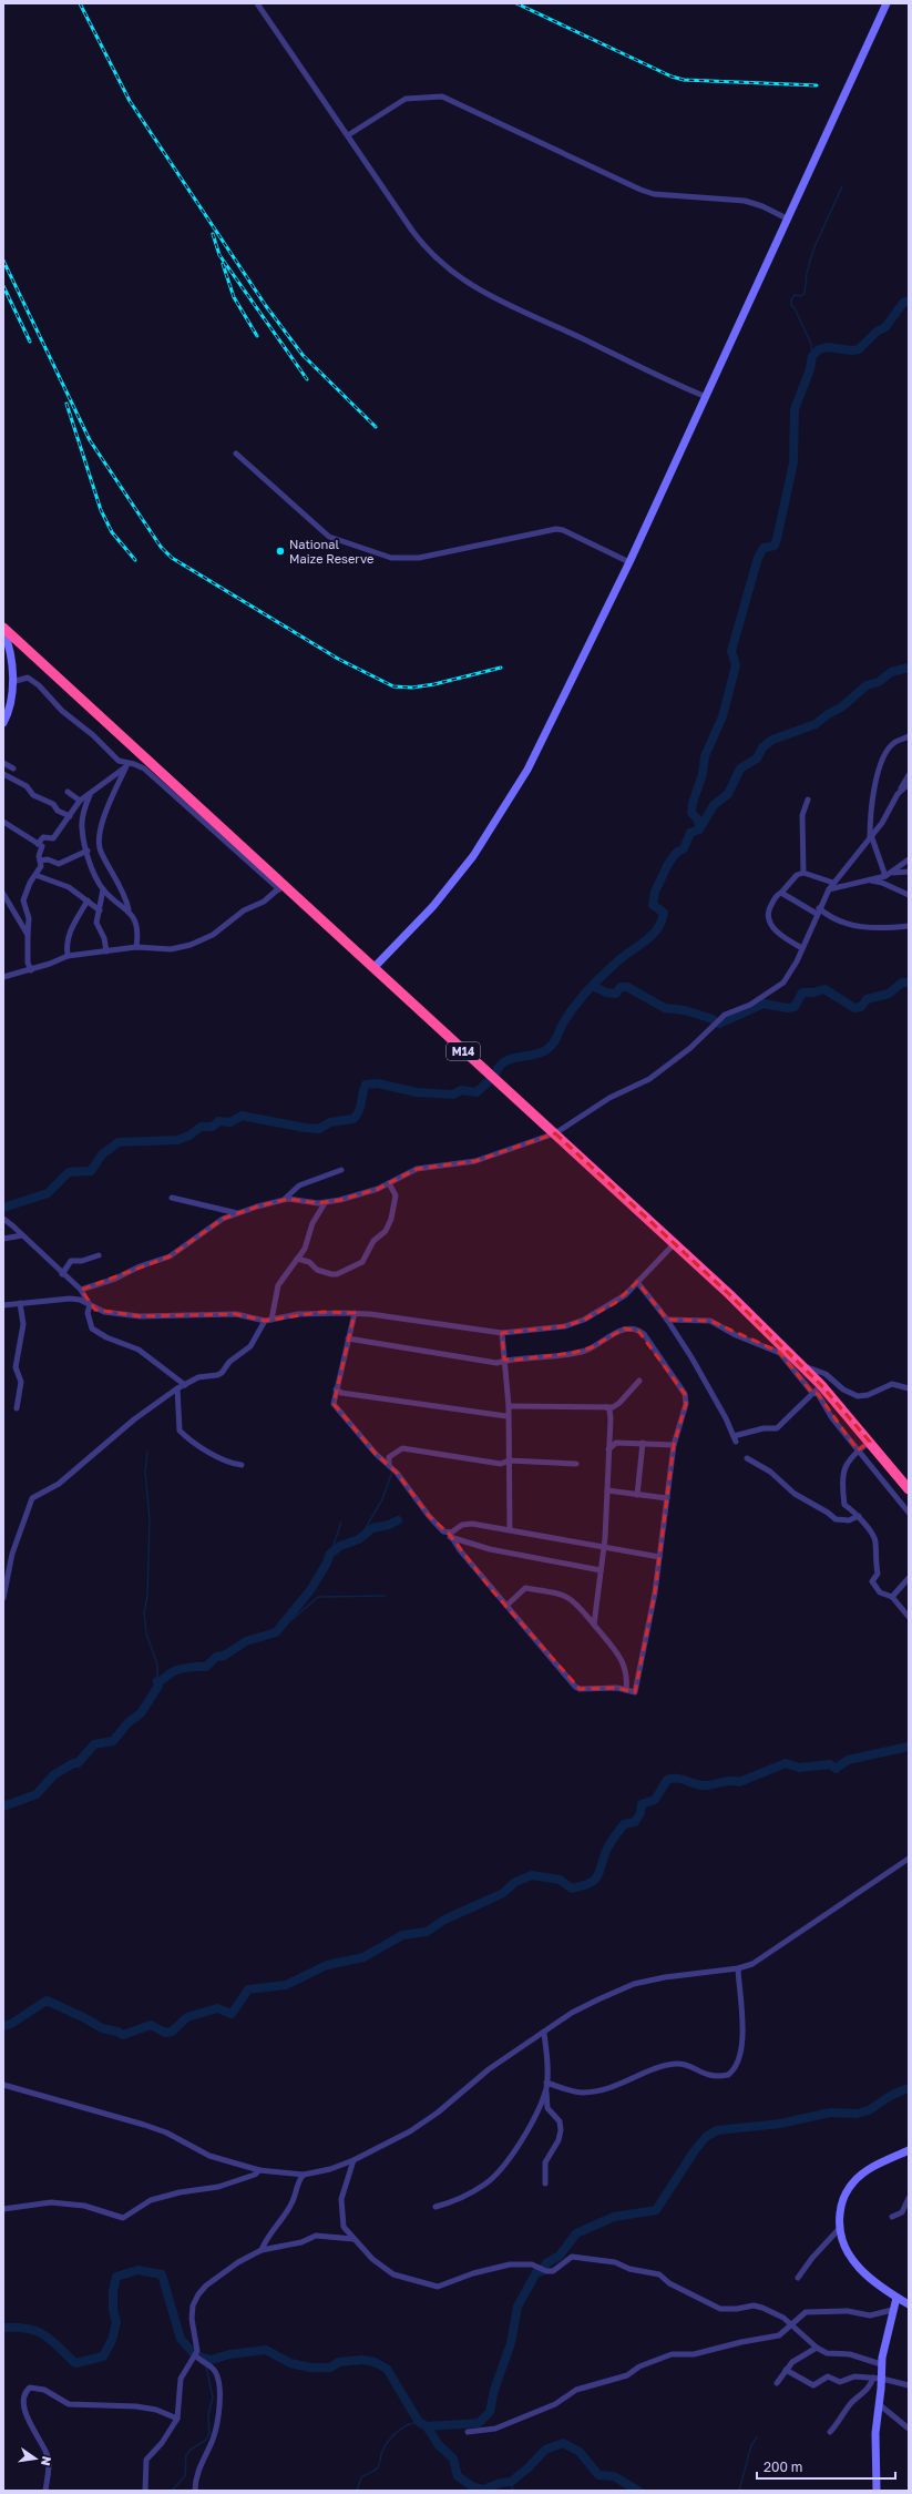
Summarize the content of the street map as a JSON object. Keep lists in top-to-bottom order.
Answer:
{
  "streets": {
    "highway": ["M14"]
  },
  "places": ["National Maize Reserve"],
  "scale_bar": "200 m",
  "north": "right"
}
